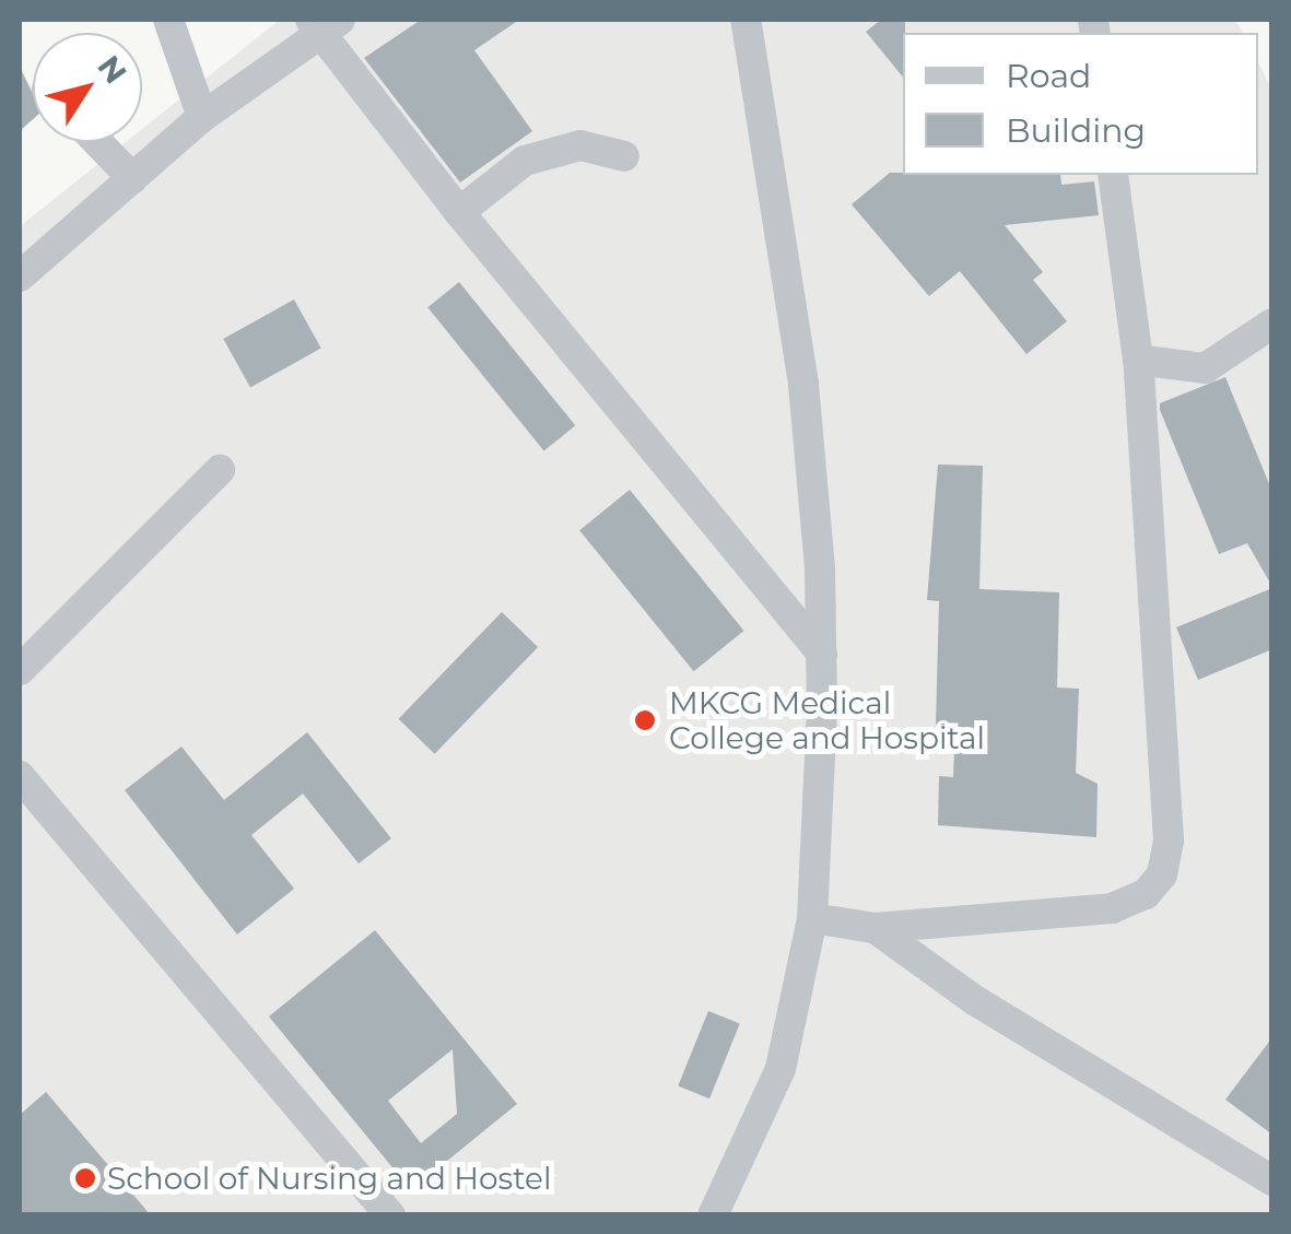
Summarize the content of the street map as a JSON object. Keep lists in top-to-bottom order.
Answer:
{
  "places": ["MKCG Medical College and Hospital", "School of Nursing and Hostel"],
  "legend": ["Road", "Building"],
  "north": "top right"
}
